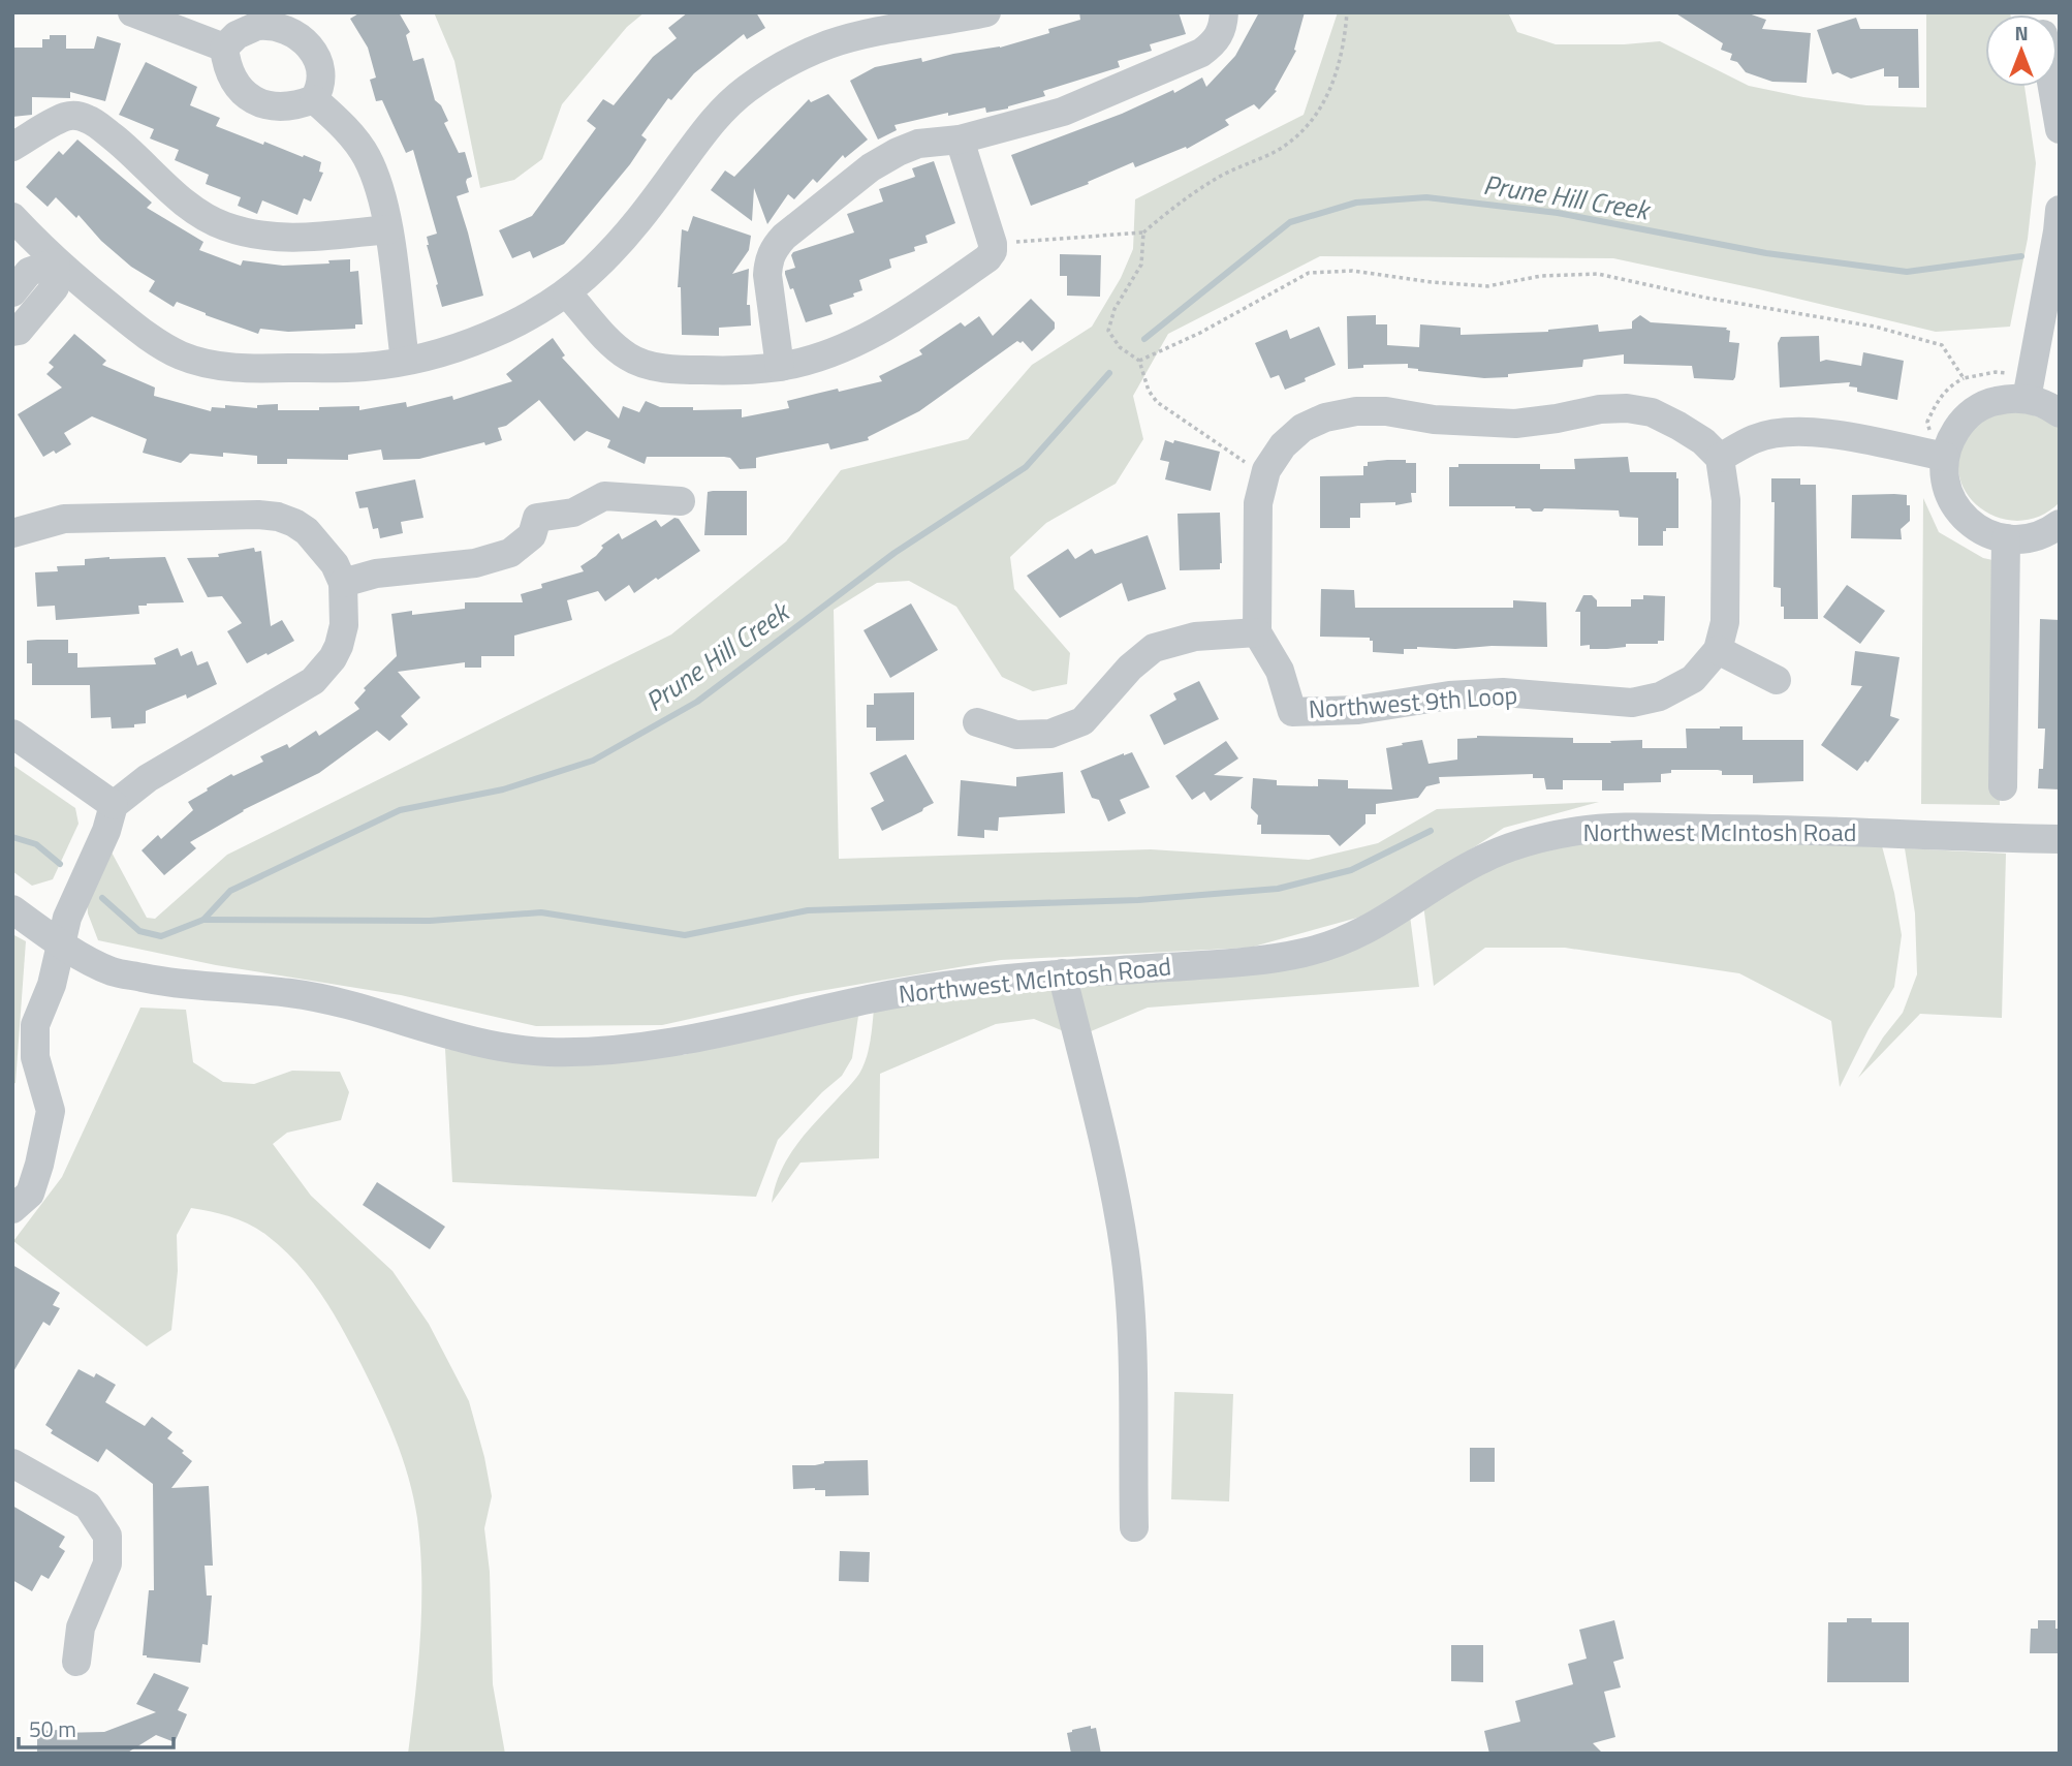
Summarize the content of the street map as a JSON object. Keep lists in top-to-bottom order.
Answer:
{
  "streets": {
    "street": ["Northwest 9th Loop", "Northwest McIntosh Road"]
  },
  "water": ["Prune Hill Creek"],
  "scale_bar": "50 m",
  "north": "top"
}
